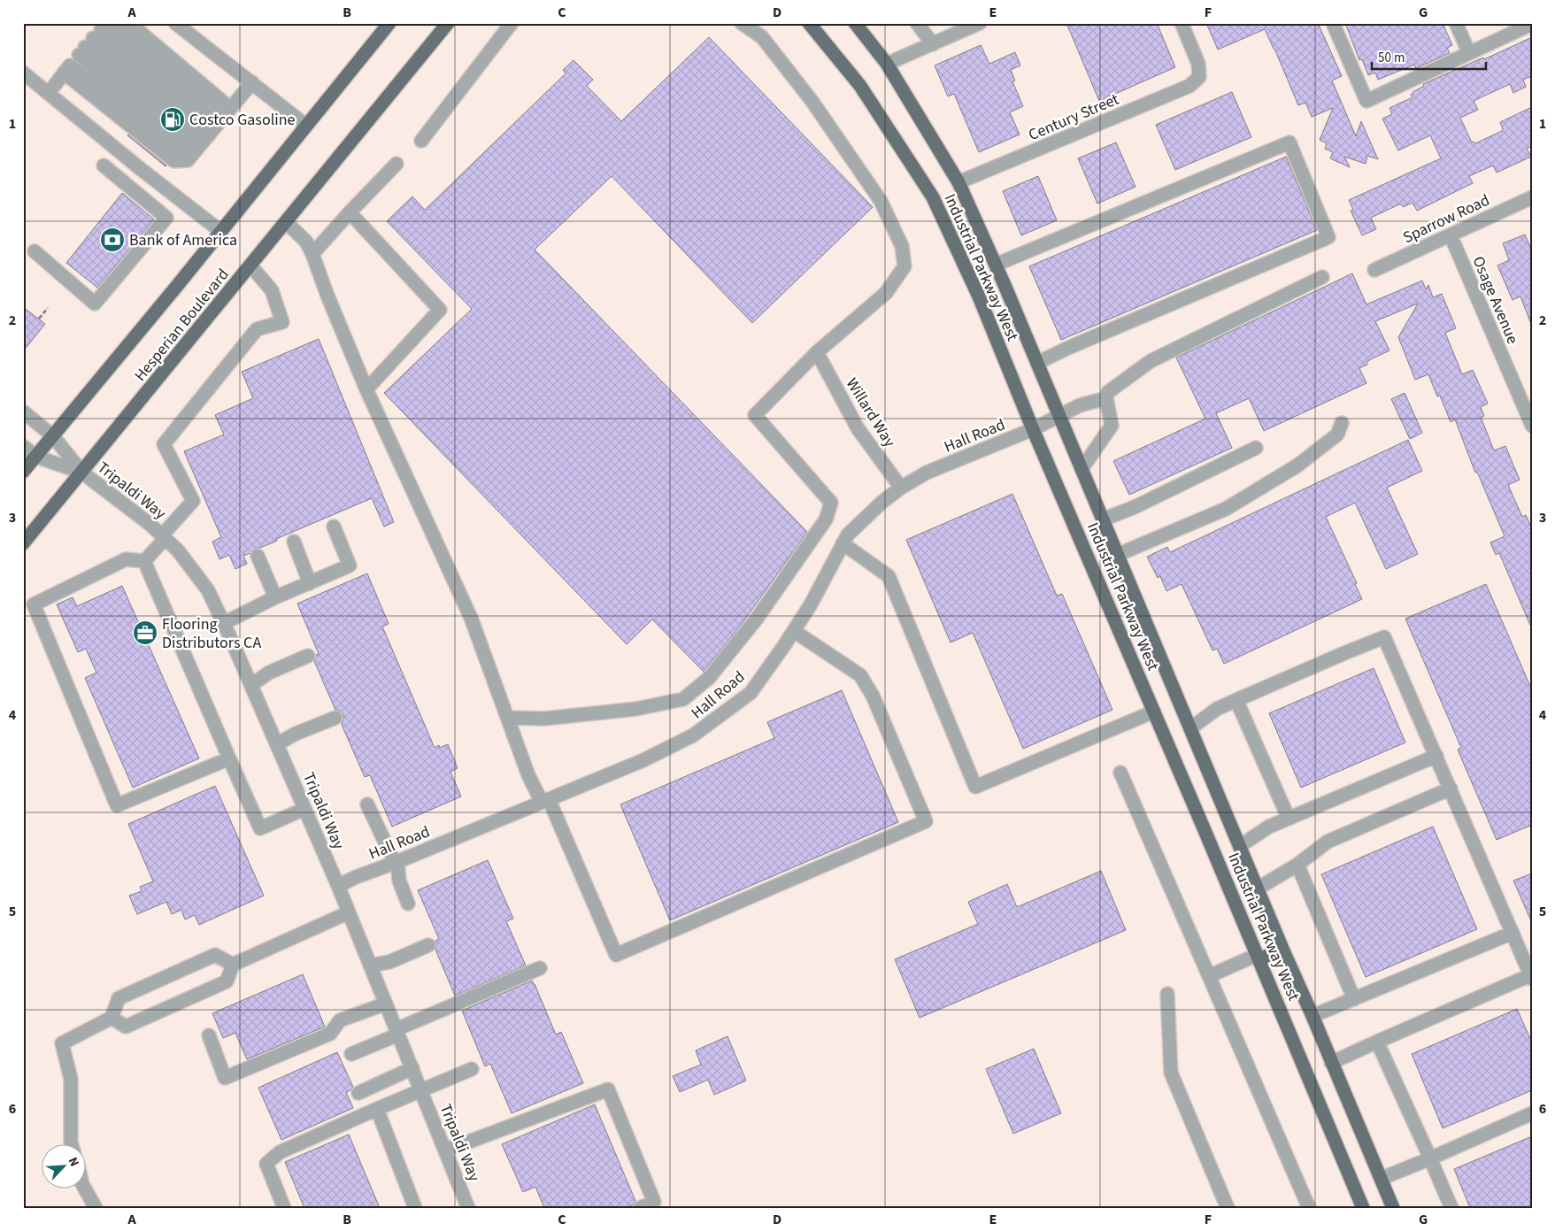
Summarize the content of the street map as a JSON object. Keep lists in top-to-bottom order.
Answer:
{
  "streets": {
    "main road": ["Industrial Parkway West", "Hesperian Boulevard"],
    "street": [
      "Century Street",
      "Sparrow Road",
      "Osage Avenue",
      "Willard Way",
      "Hall Road",
      "Tripaldi Way"
    ]
  },
  "crossings": [
    ["Century Street", "Industrial Parkway West"],
    ["Sparrow Road", "Osage Avenue"],
    ["Industrial Parkway West", "Hall Road"],
    ["Hesperian Boulevard", "Tripaldi Way"],
    ["Willard Way", "Hall Road"],
    ["Hall Road", "Tripaldi Way"]
  ],
  "places": {
    "fuel station": ["Costco Gasoline"],
    "bank": ["Bank of America"],
    "office": ["Flooring Distributors CA"]
  },
  "scale_bar": "50 m",
  "north": "top right",
  "grid": {
    "columns": [
      "A",
      "B",
      "C",
      "D",
      "E",
      "F",
      "G"
    ],
    "rows": [
      "1",
      "2",
      "3",
      "4",
      "5",
      "6"
    ]
  }
}
